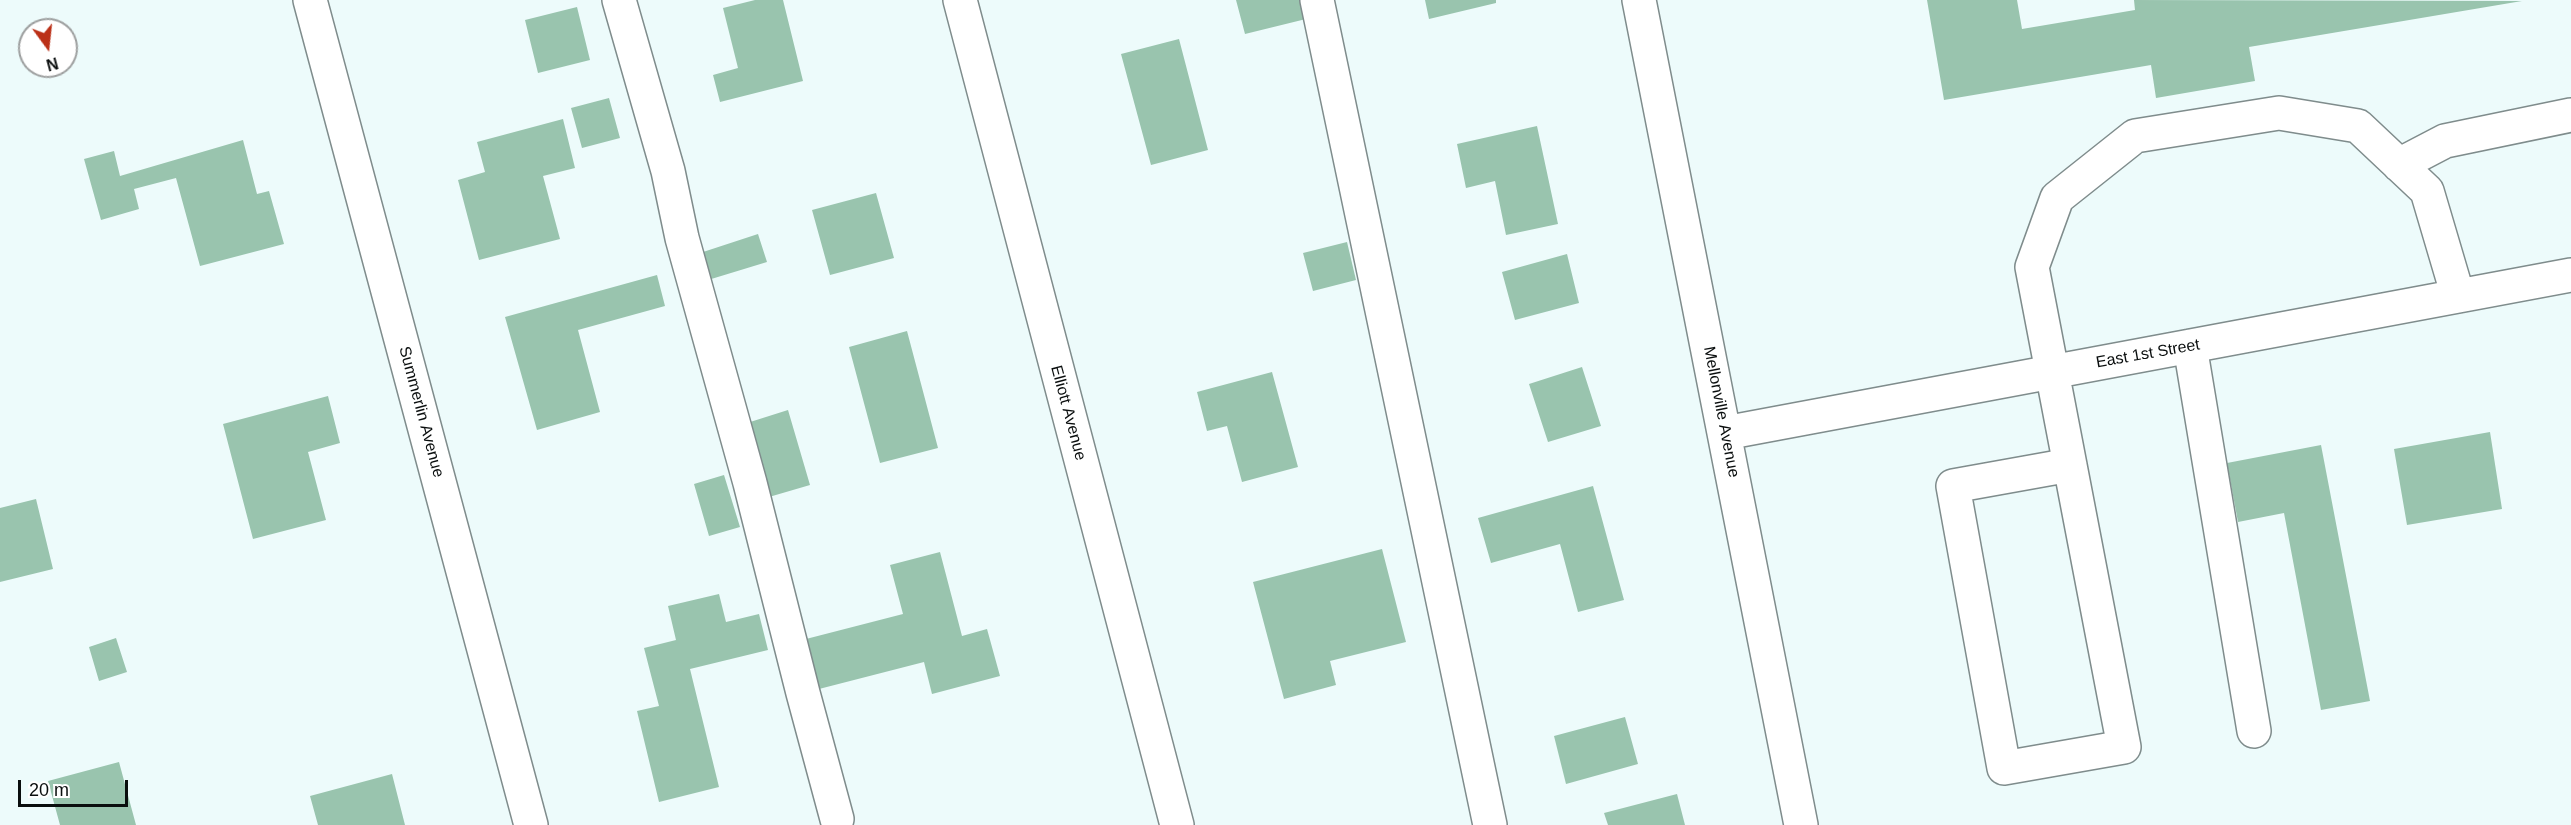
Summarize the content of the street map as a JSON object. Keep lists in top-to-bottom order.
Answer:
{
  "streets": {
    "street": [
      "East 1st Street",
      "Summerlin Avenue",
      "Mellonville Avenue",
      "Elliott Avenue"
    ]
  },
  "crossings": [
    ["East 1st Street", "Mellonville Avenue"]
  ],
  "scale_bar": "20 m",
  "north": "bottom"
}
